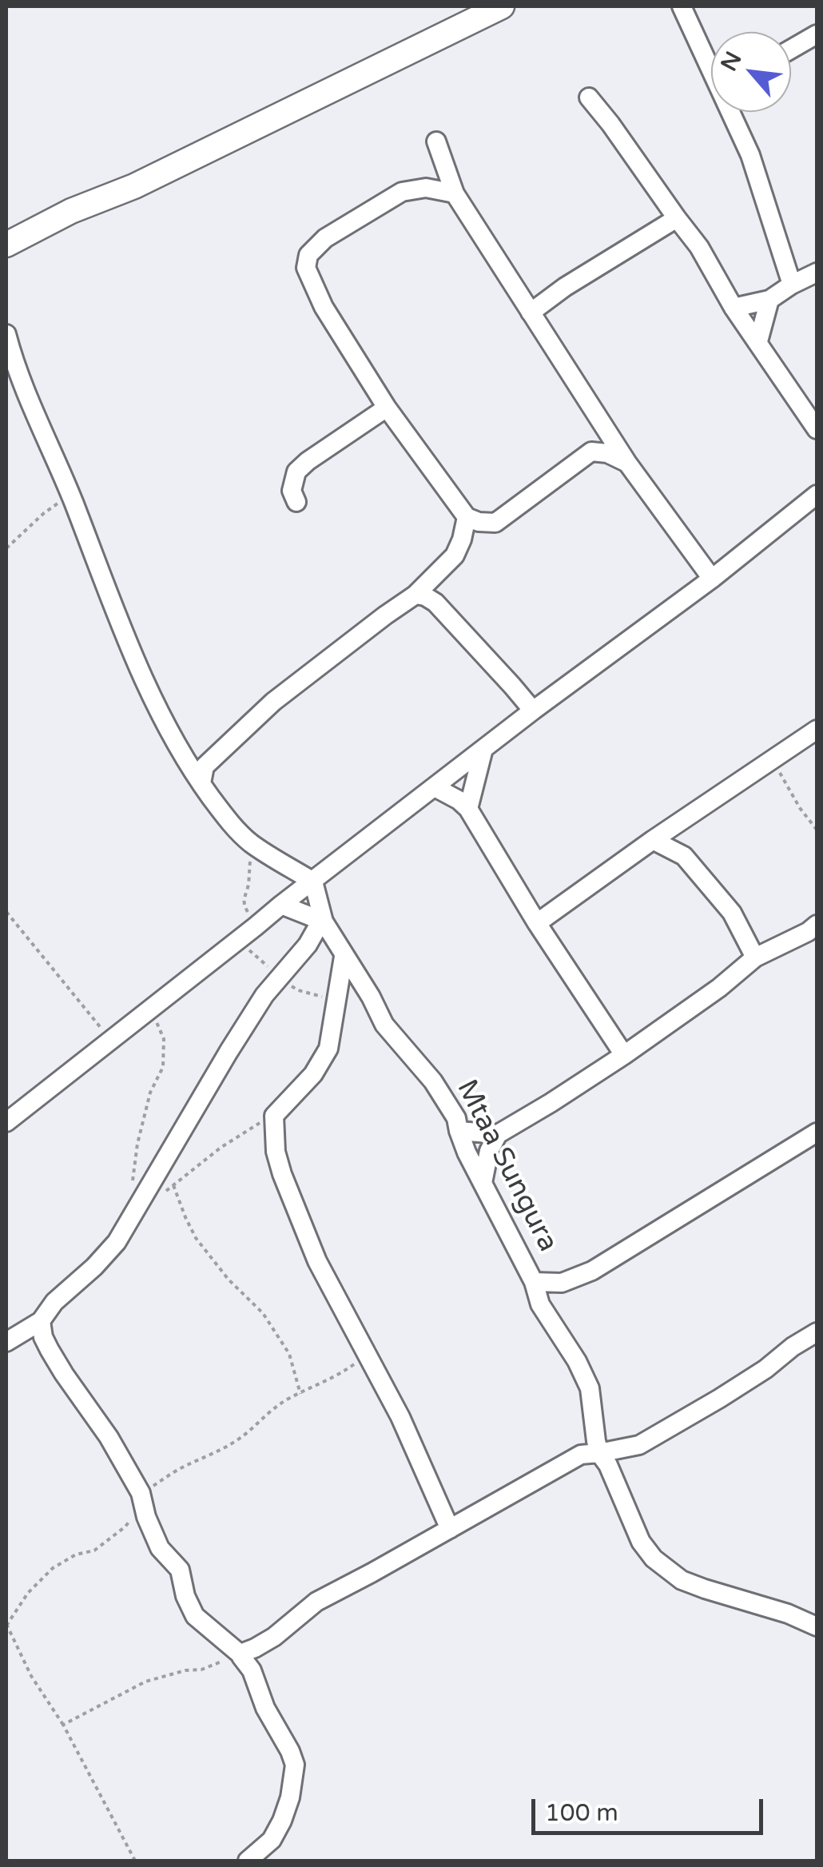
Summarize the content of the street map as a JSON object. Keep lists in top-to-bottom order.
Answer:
{
  "streets": {
    "street": ["Mtaa Sungura"]
  },
  "scale_bar": "100 m",
  "north": "top left"
}
